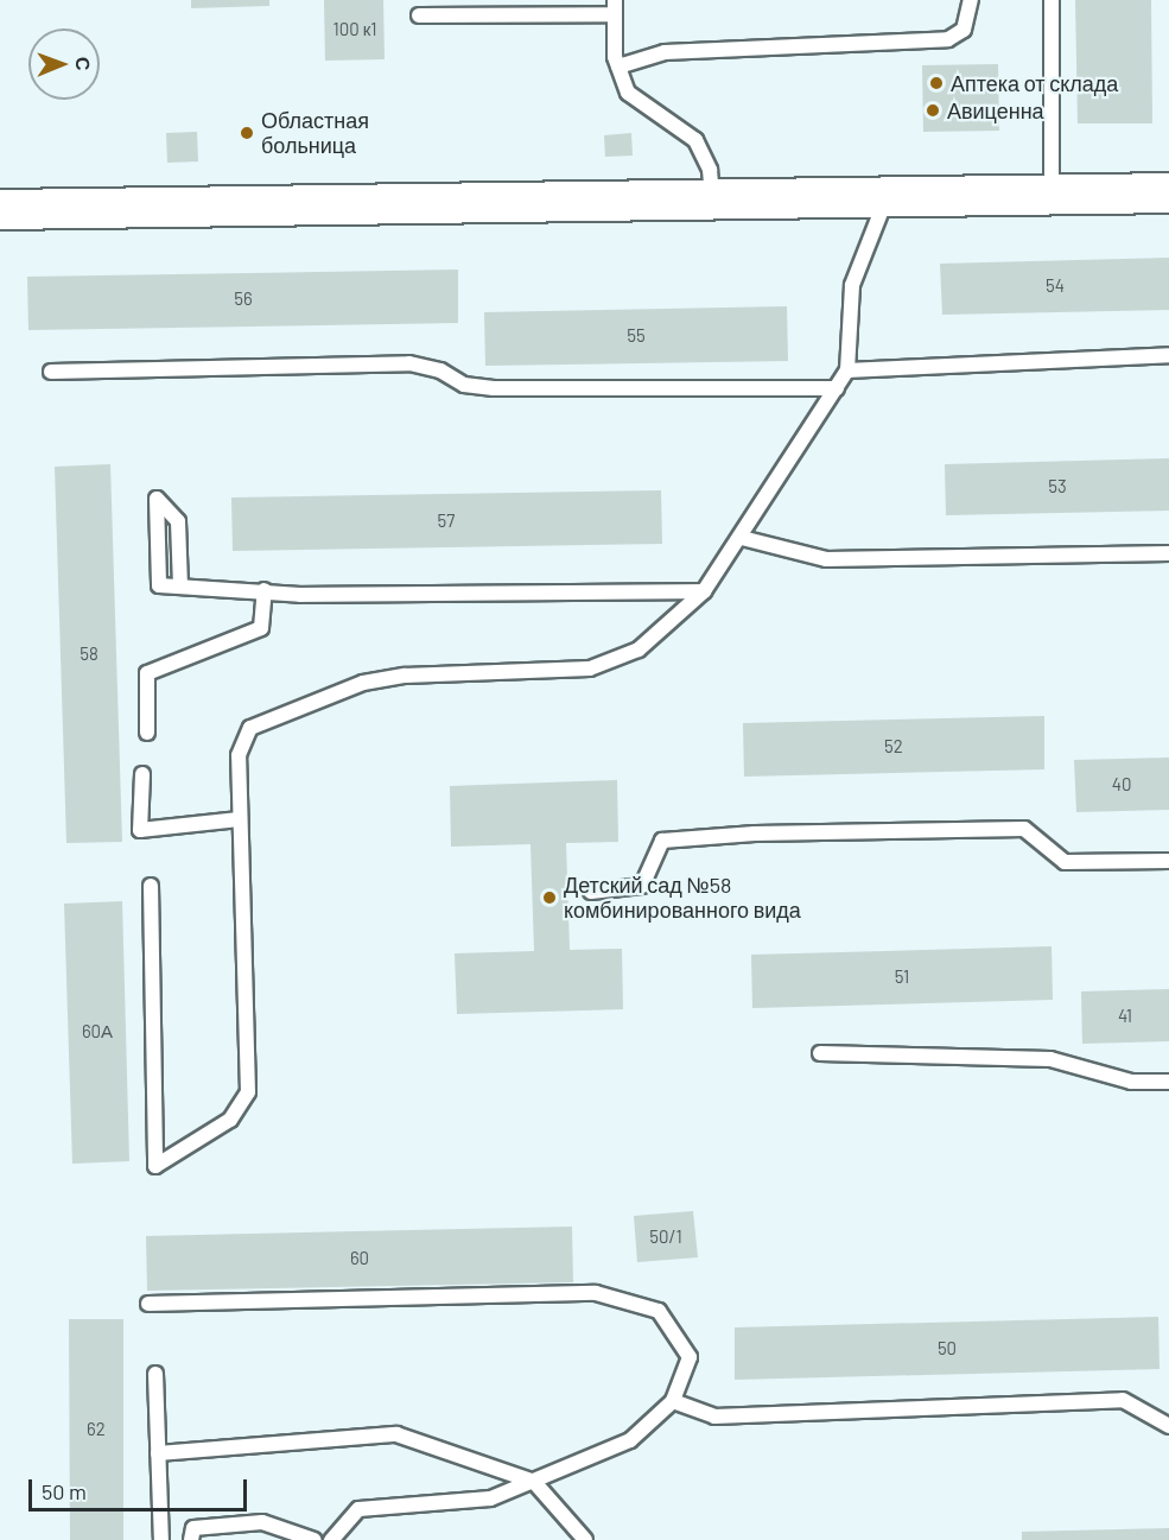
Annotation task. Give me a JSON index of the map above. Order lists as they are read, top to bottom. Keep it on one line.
{"places":["Аптека от склада","Авиценна","Областная больница","Детский сад №58 комбинированного вида"],"house_numbers":["100 к1","54","56","55","53","57","58","52","40","51","41","60А","50/1","60","50","62"],"scale_bar":"50 m","north":"right"}
